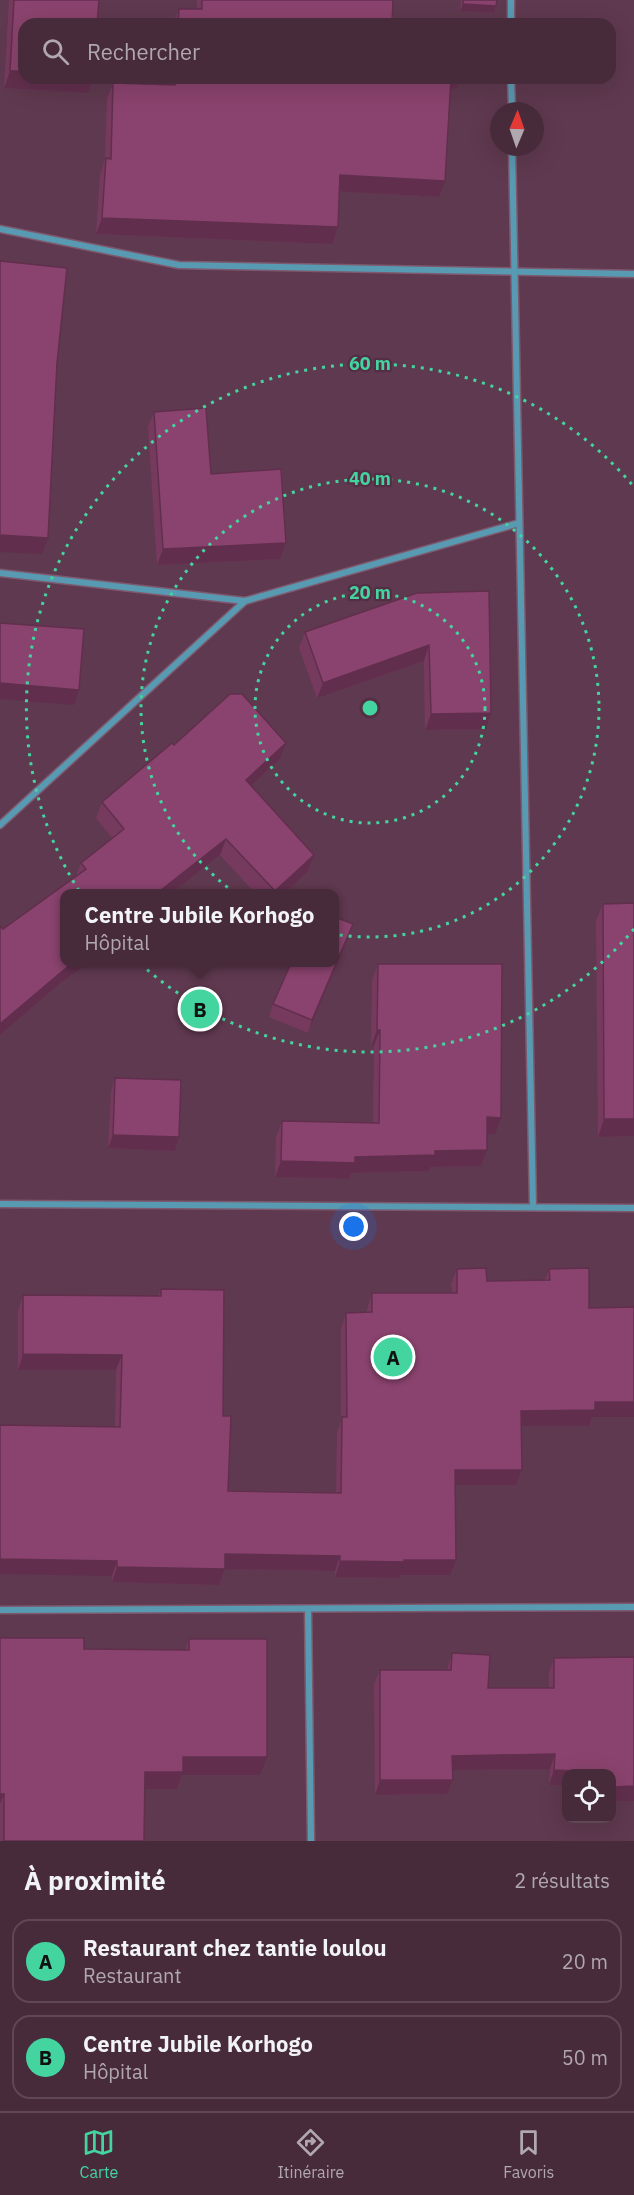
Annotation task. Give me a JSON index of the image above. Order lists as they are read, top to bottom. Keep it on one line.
{"north":"top","page":{"search":"Rechercher","popup":["Centre Jubile Korhogo","Hôpital"],"pins":["B","A"],"heading":["À proximité","2 résultats"],"list":[{"mark":"A","name":"Restaurant chez tantie loulou","note":"Restaurant","value":"20 m"},{"mark":"B","name":"Centre Jubile Korhogo","note":"Hôpital","value":"50 m"}],"nav":["Carte","Itinéraire","Favoris"]},"rings":["60 m","40 m","20 m"]}
